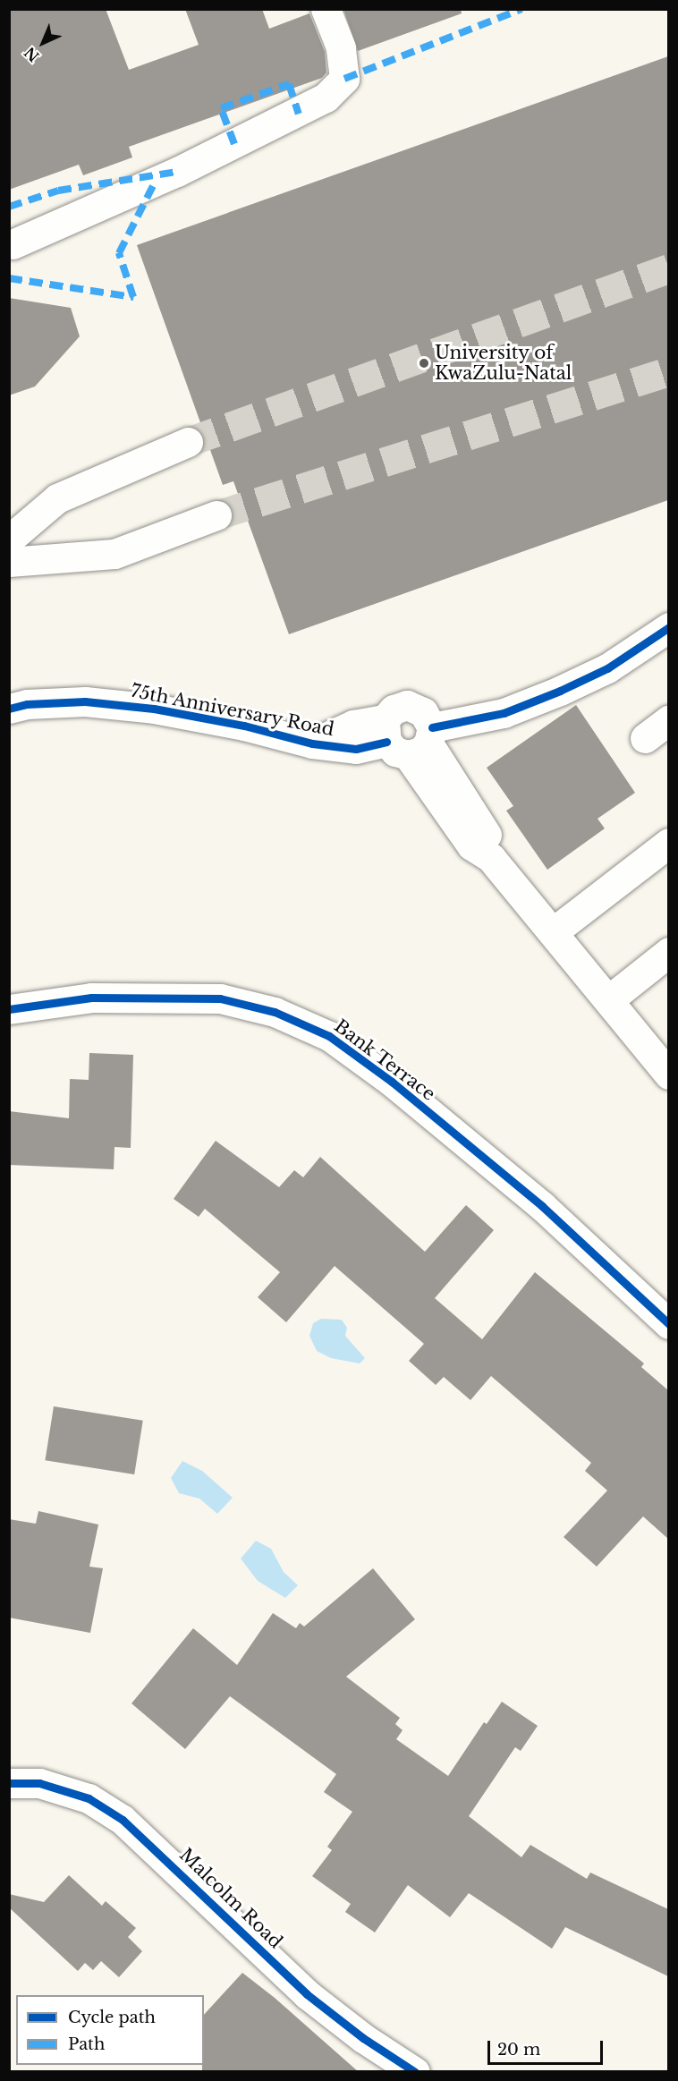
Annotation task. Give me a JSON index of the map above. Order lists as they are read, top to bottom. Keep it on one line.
{"streets":{"street":["75th Anniversary Road","Bank Terrace","Malcolm Road"]},"places":["University of KwaZulu-Natal"],"legend":["Cycle path","Path"],"scale_bar":"20 m","north":"bottom left"}
